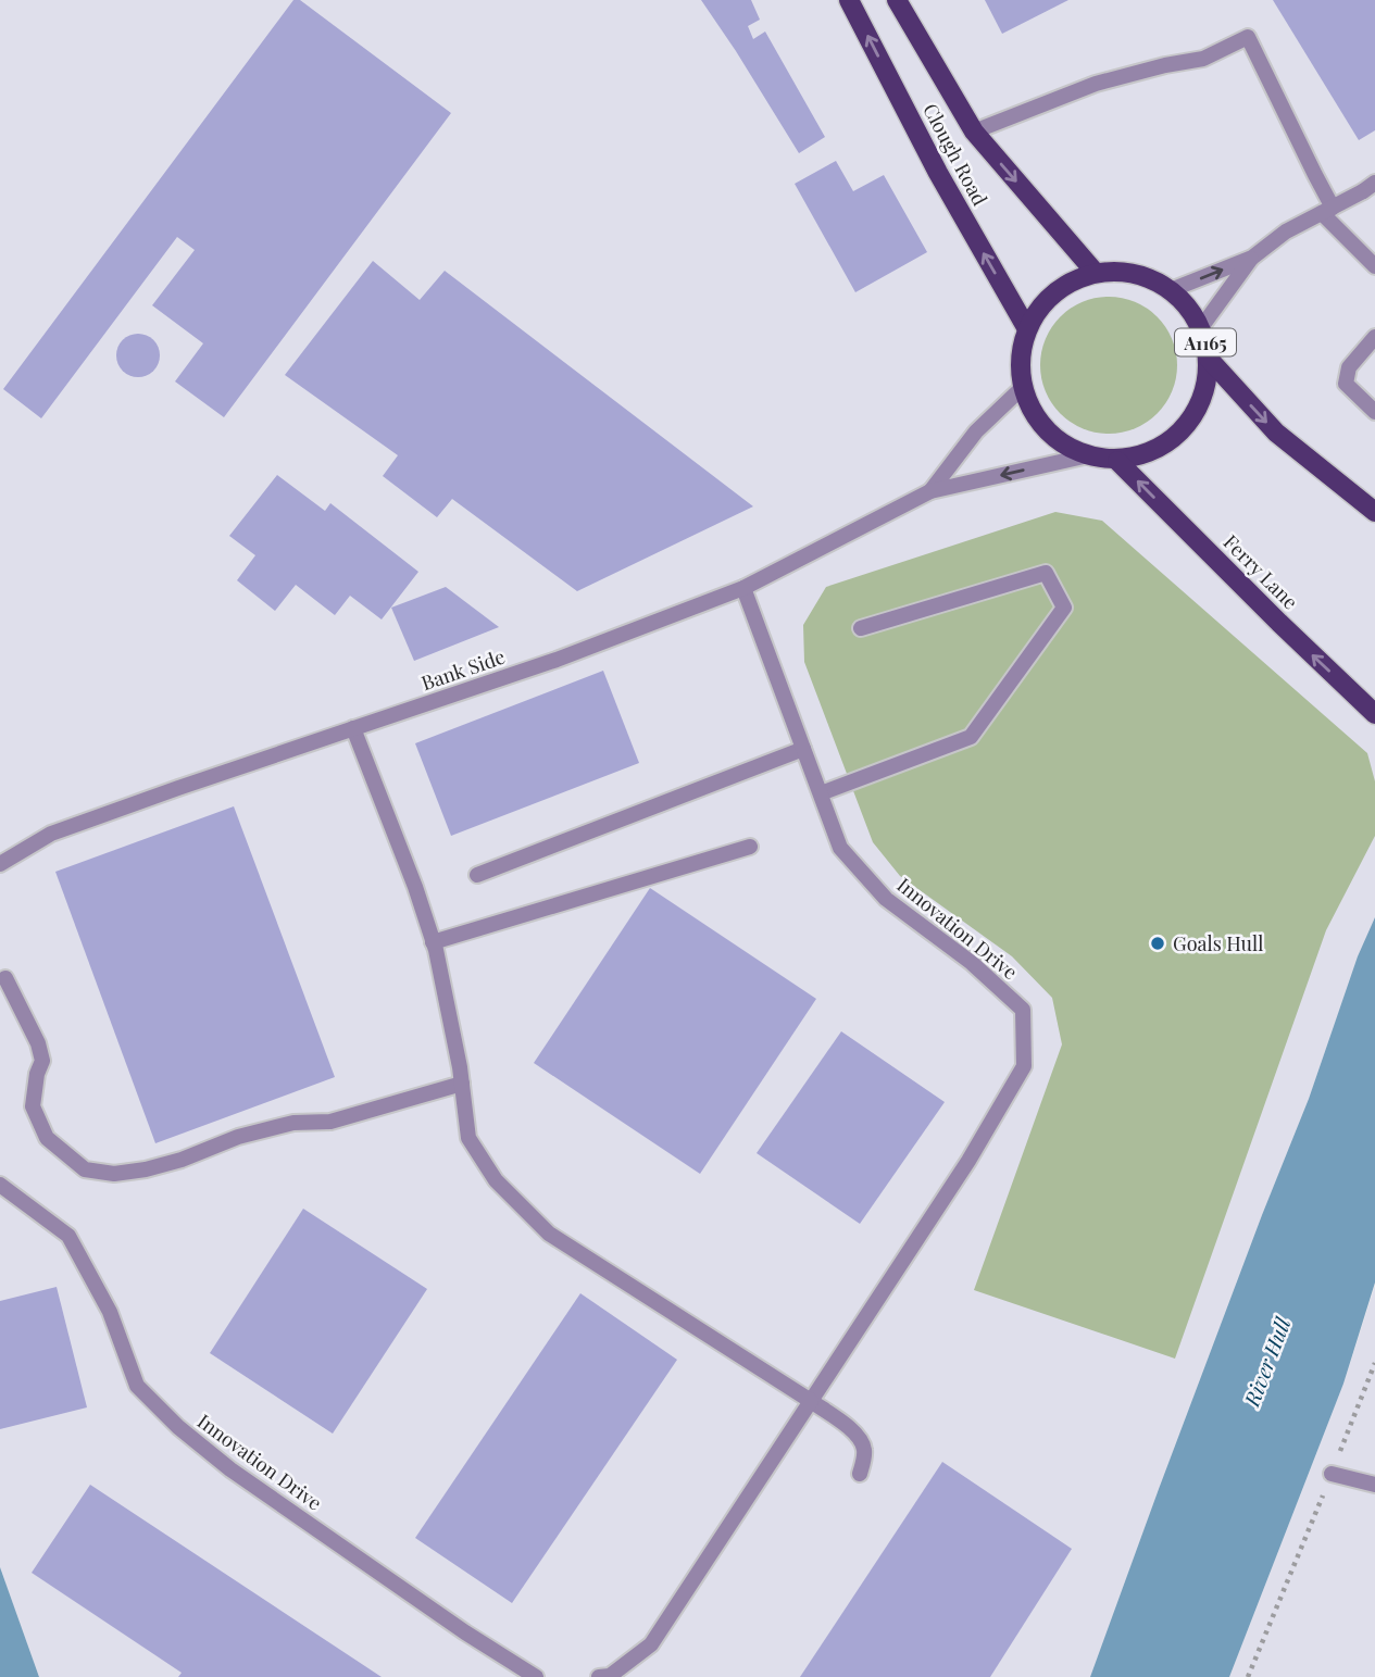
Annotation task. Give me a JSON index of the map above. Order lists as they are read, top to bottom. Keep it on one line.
{"streets":{"main road":["Clough Road","A1165","Ferry Lane"],"street":["Bank Side","Innovation Drive"]},"crossings":[["Clough Road","A1165"],["Clough Road","Ferry Lane"],["Clough Road","Bank Side"],["A1165","Ferry Lane"],["A1165","Bank Side"],["Ferry Lane","Bank Side"],["Bank Side","Innovation Drive"]],"water":["River Hull"],"places":["Goals Hull"]}
